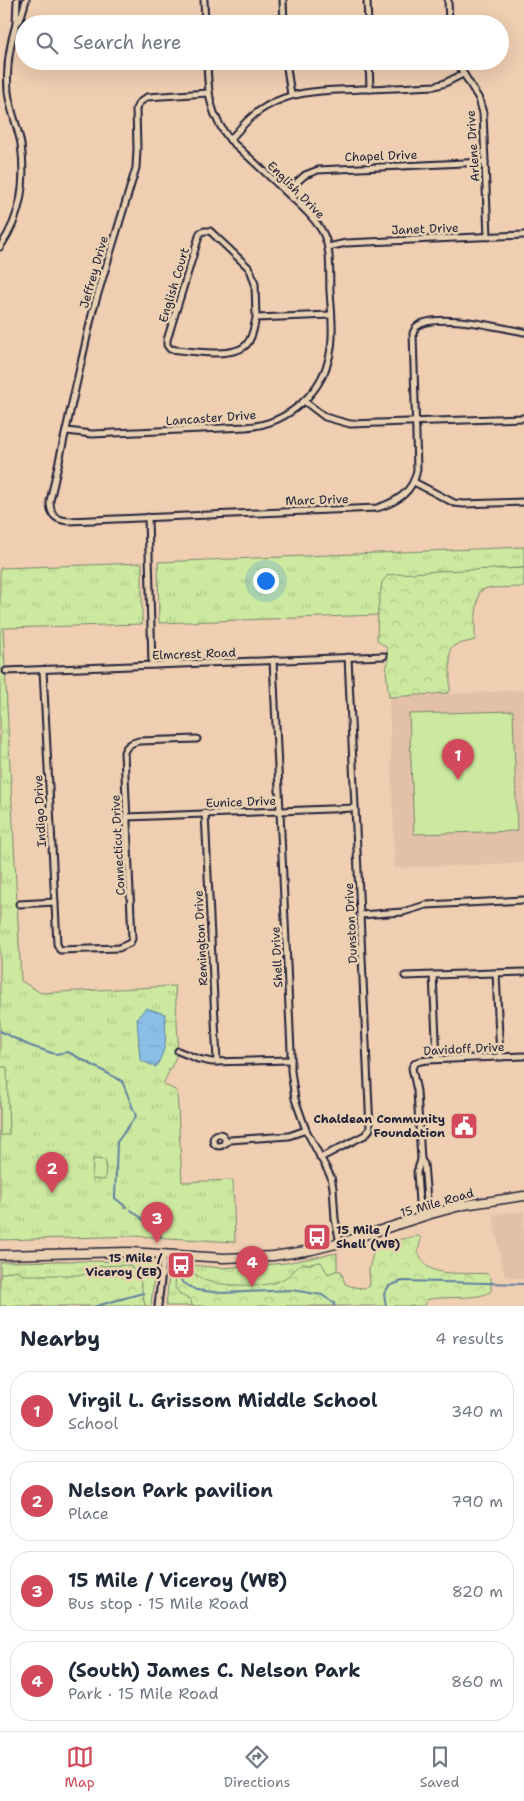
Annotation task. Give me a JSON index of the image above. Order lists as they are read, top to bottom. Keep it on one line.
{"streets":{"main road":["15 Mile Road"],"street":["Arlene Drive","Chapel Drive","English Drive","Janet Drive","Jeffrey Drive","English Court","Lancaster Drive","Marc Drive","Elmcrest Road","Eunice Drive","Indigo Drive","Connecticut Drive","Dunston Drive","Remington Drive","Shell Drive","Davidoff Drive"]},"crossings":[["Arlene Drive","Chapel Drive"],["Arlene Drive","Janet Drive"],["Chapel Drive","English Drive"],["English Drive","Janet Drive"],["English Drive","Jeffrey Drive"],["English Drive","Lancaster Drive"],["Jeffrey Drive","Lancaster Drive"],["Jeffrey Drive","Marc Drive"],["Elmcrest Road","Indigo Drive"],["Elmcrest Road","Dunston Drive"],["Elmcrest Road","Shell Drive"],["Eunice Drive","Connecticut Drive"],["Eunice Drive","Dunston Drive"],["Eunice Drive","Remington Drive"],["Eunice Drive","Shell Drive"],["Indigo Drive","Connecticut Drive"],["Dunston Drive","Shell Drive"],["Shell Drive","15 Mile Road"],["Davidoff Drive","15 Mile Road"]],"places":{"public building":["Chaldean Community Foundation"],"bus stop":["15 Mile / Shell (WB)","15 Mile / Viceroy (EB)"]},"page":{"search":"Search here","pins":["1","2","3","4"],"heading":["Nearby","4 results"],"list":[{"mark":"1","name":"Virgil L. Grissom Middle School","note":"School","value":"340 m"},{"mark":"2","name":"Nelson Park pavilion","note":"Place","value":"790 m"},{"mark":"3","name":"15 Mile / Viceroy (WB)","note":"Bus stop · 15 Mile Road","value":"820 m"},{"mark":"4","name":"(South) James C. Nelson Park","note":"Park · 15 Mile Road","value":"860 m"}],"nav":["Map","Directions","Saved"]}}
